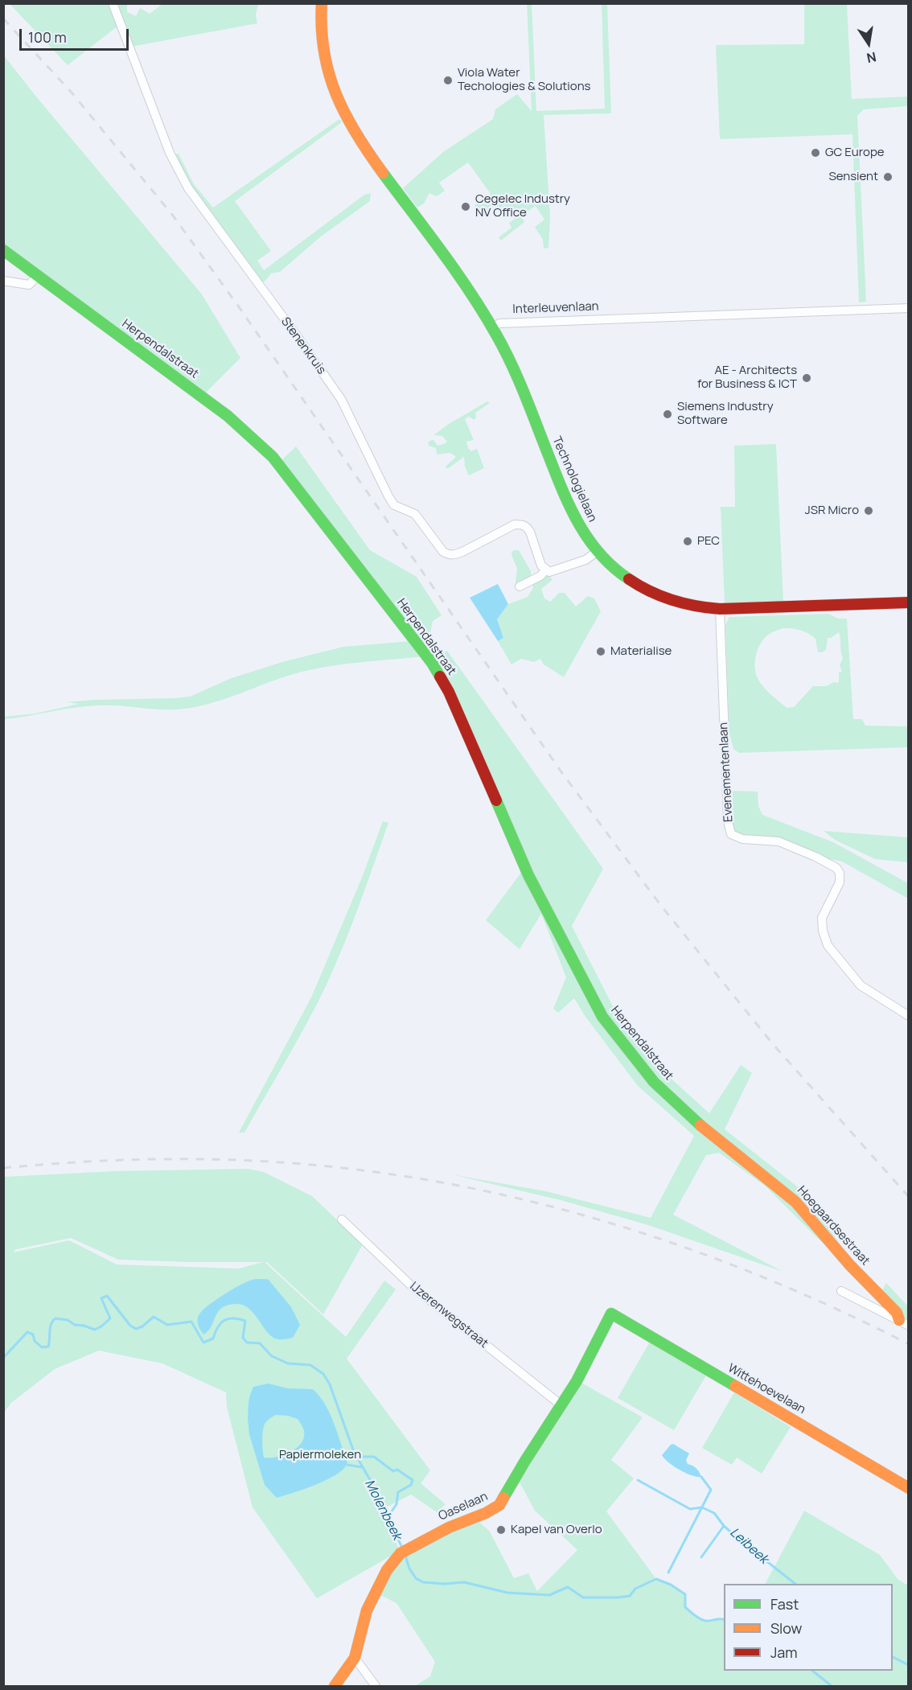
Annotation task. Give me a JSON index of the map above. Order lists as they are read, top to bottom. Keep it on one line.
{"streets":{"street":["Interleuvenlaan","Stenenkruis","Herpendalstraat","Technologielaan","Evenementenlaan","Hoegaardsestraat","IJzerenwegstraat","Wittehoevelaan","Oaselaan"]},"crossings":[["Interleuvenlaan","Technologielaan"],["Herpendalstraat","Hoegaardsestraat"],["Technologielaan","Evenementenlaan"],["IJzerenwegstraat","Oaselaan"],["Wittehoevelaan","Oaselaan"]],"water":["Molenbeek","Leibeek"],"parks":["Papiermoleken"],"places":["Viola Water Techologies & Solutions","GC Europe","Sensient","Cegelec Industry NV Office","AE - Architects for Business & ICT","Siemens Industry Software","JSR Micro","PEC","Materialise","Kapel van Overlo"],"legend":["Fast","Slow","Jam"],"scale_bar":"100 m","north":"bottom"}
